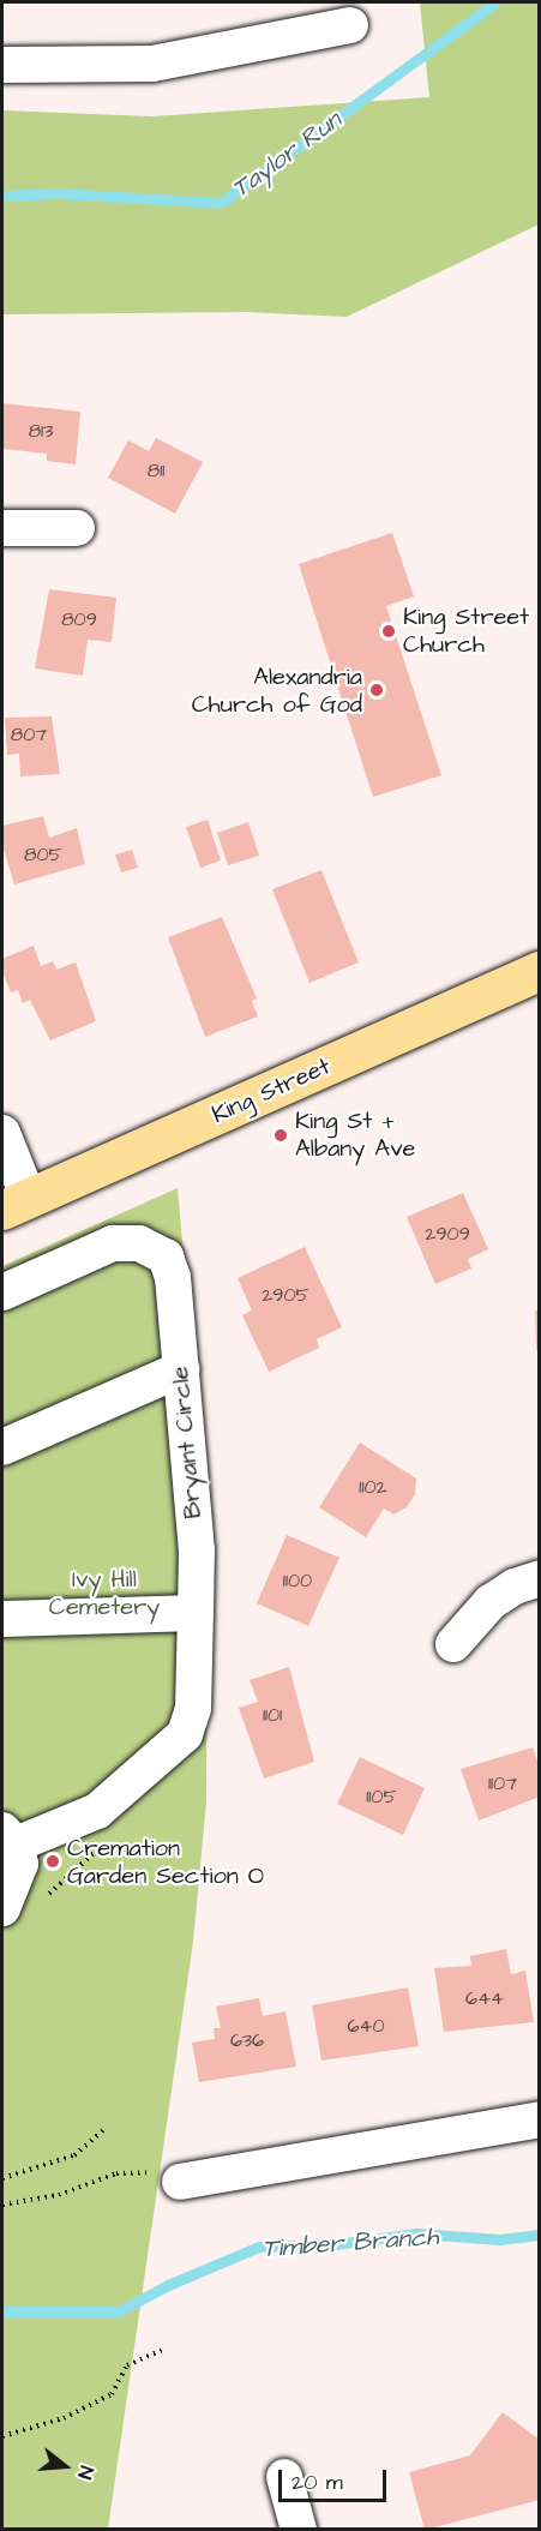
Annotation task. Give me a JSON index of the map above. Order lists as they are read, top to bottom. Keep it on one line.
{"streets":{"main road":["King Street"],"street":["Bryant Circle"]},"water":["Taylor Run","Timber Branch"],"parks":["Ivy Hill Cemetery"],"places":["King Street Church","Alexandria Church of God","King St + Albany Ave","Cremation Garden Section O"],"house_numbers":["813","811","809","807","805","2909","2905","1102","1100","1101","1107","1105","644","640","636"],"scale_bar":"20 m","north":"right"}
